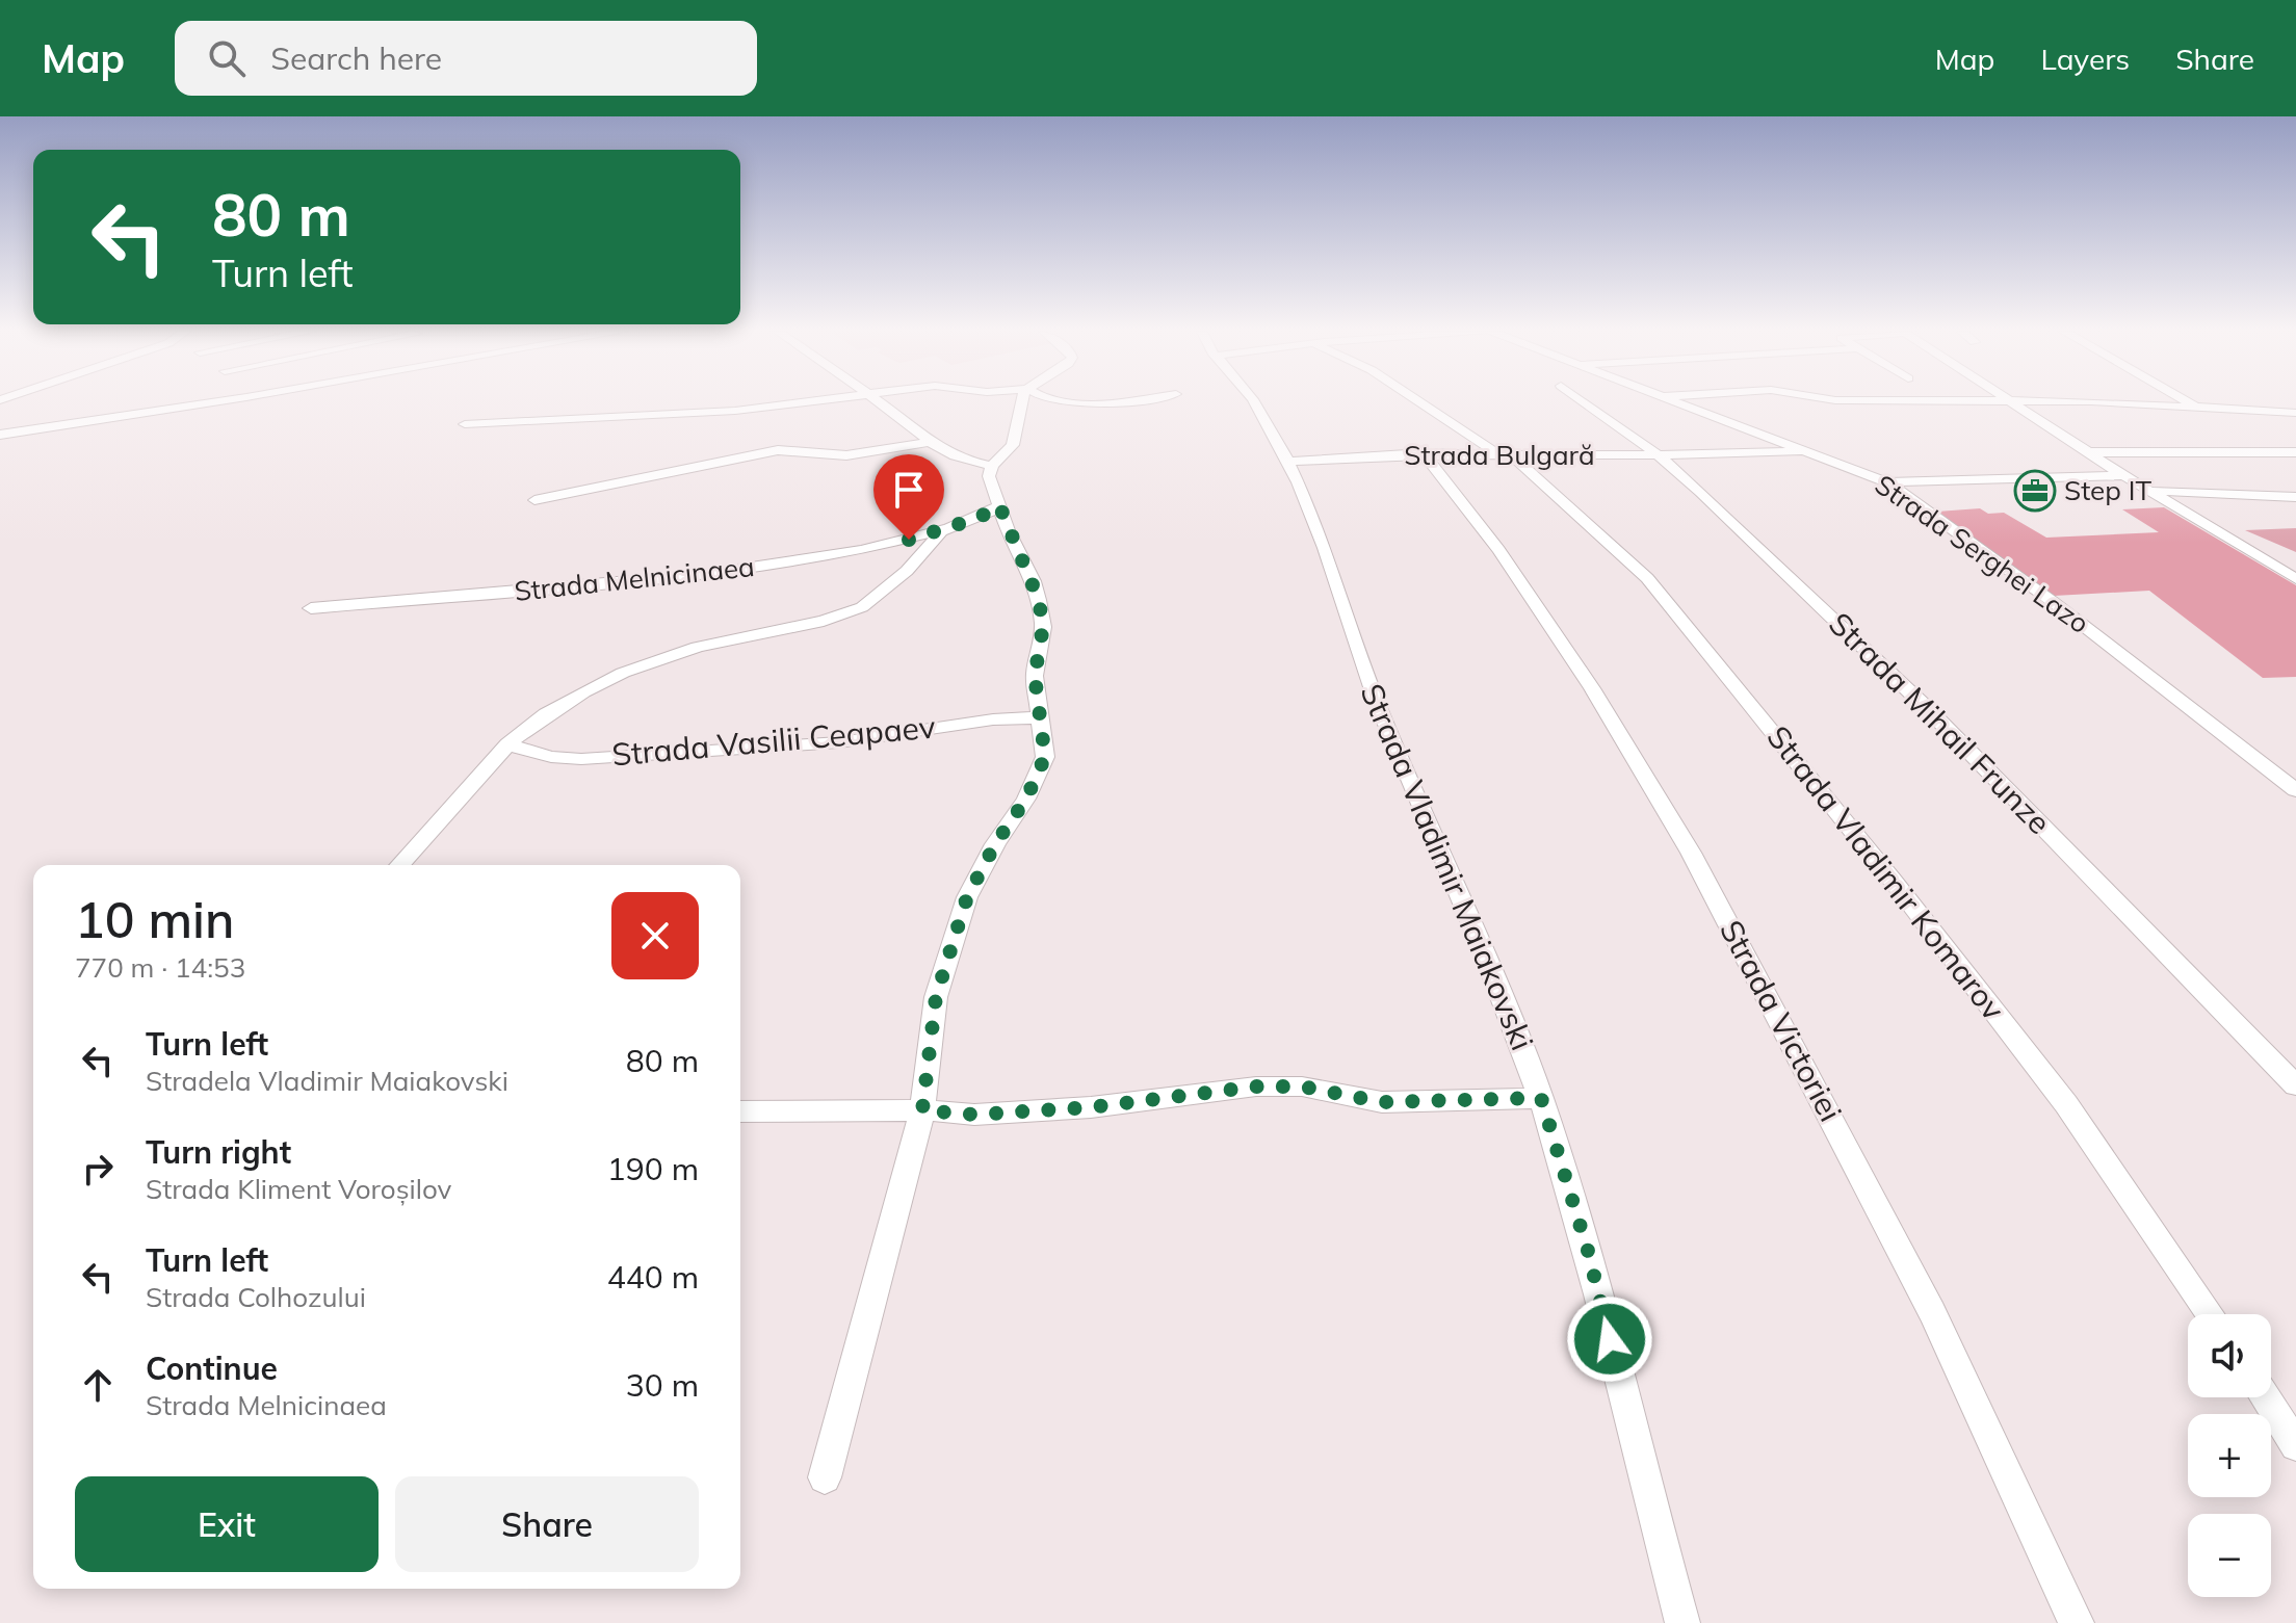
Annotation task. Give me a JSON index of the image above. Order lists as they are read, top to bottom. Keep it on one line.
{"streets":{"street":["Strada Bulgară","Strada Serghei Lazo","Strada Melnicinaea","Strada Mihail Frunze","Strada Vasilii Ceapaev","Strada Vladimir Maiakovski","Strada Vladimir Komarov","Strada Victoriei"]},"crossings":[["Strada Bulgară","Strada Serghei Lazo"],["Strada Bulgară","Strada Mihail Frunze"],["Strada Bulgară","Strada Vladimir Maiakovski"],["Strada Bulgară","Strada Vladimir Komarov"],["Strada Bulgară","Strada Victoriei"]],"places":{"office":["Step IT"]},"page":{"header":"Map","search":"Search here","nav":["Map","Layers","Share"],"turn":["80 m","Turn left"],"heading":["10 min","770 m · 14:53"],"list":[{"name":"Turn left","note":"Stradela Vladimir Maiakovski","value":"80 m"},{"name":"Turn right","note":"Strada Kliment Voroșilov","value":"190 m"},{"name":"Turn left","note":"Strada Colhozului","value":"440 m"},{"name":"Continue","note":"Strada Melnicinaea","value":"30 m"}],"map_buttons":["+","−"],"buttons":["Exit","Share"]}}
